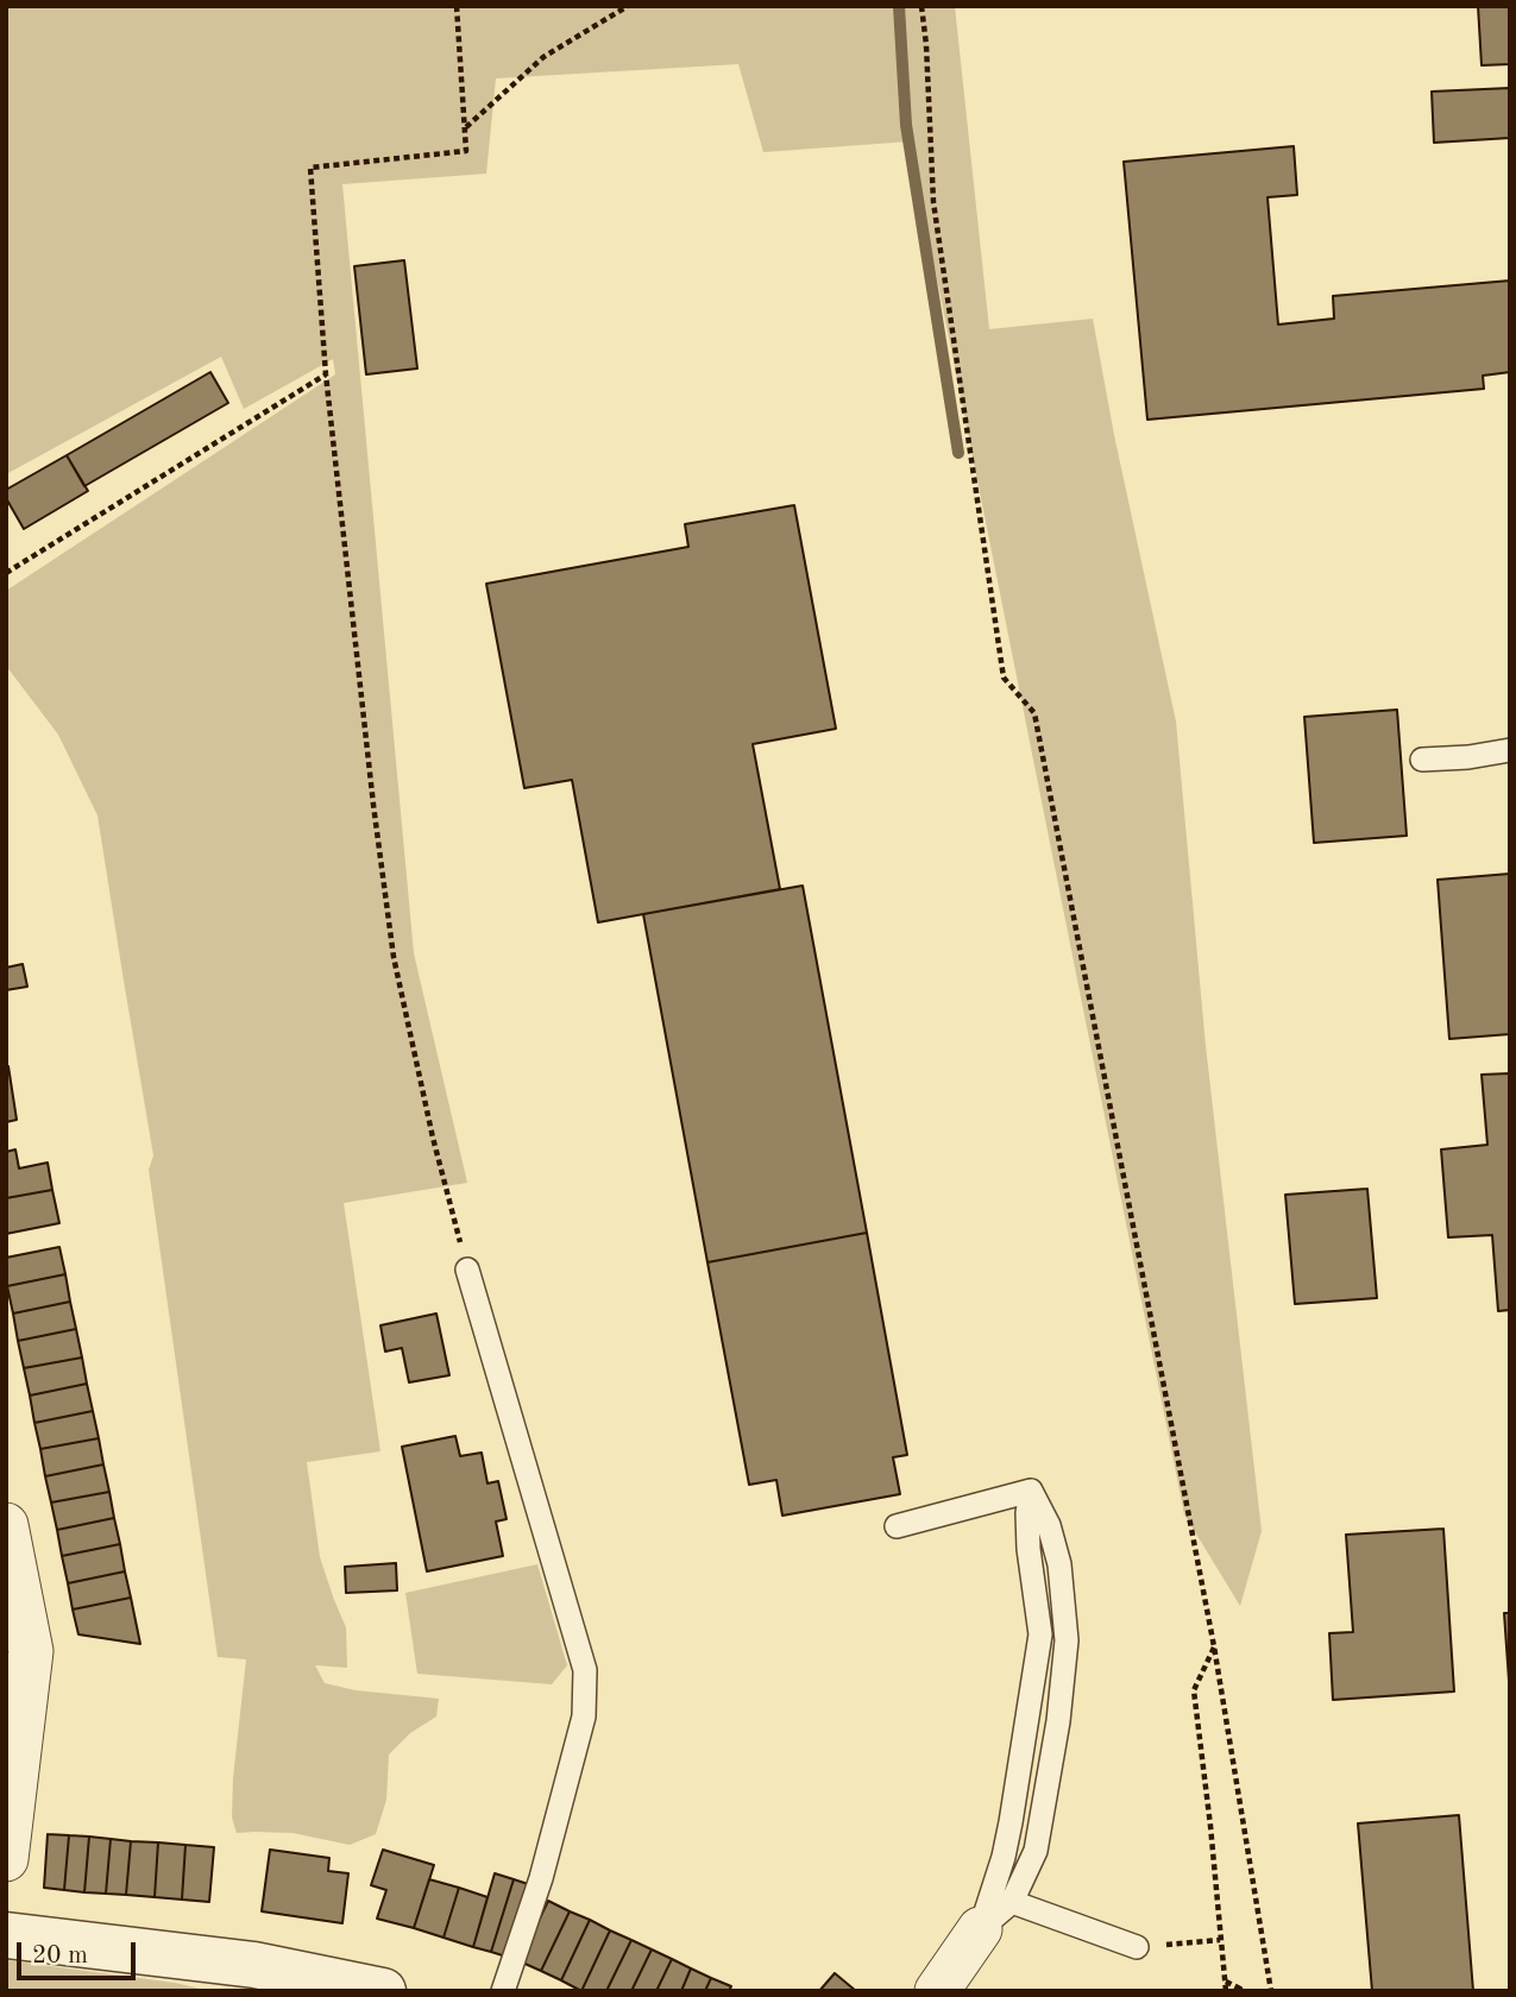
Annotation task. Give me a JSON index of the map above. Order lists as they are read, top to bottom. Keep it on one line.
{"scale_bar":"20 m"}
